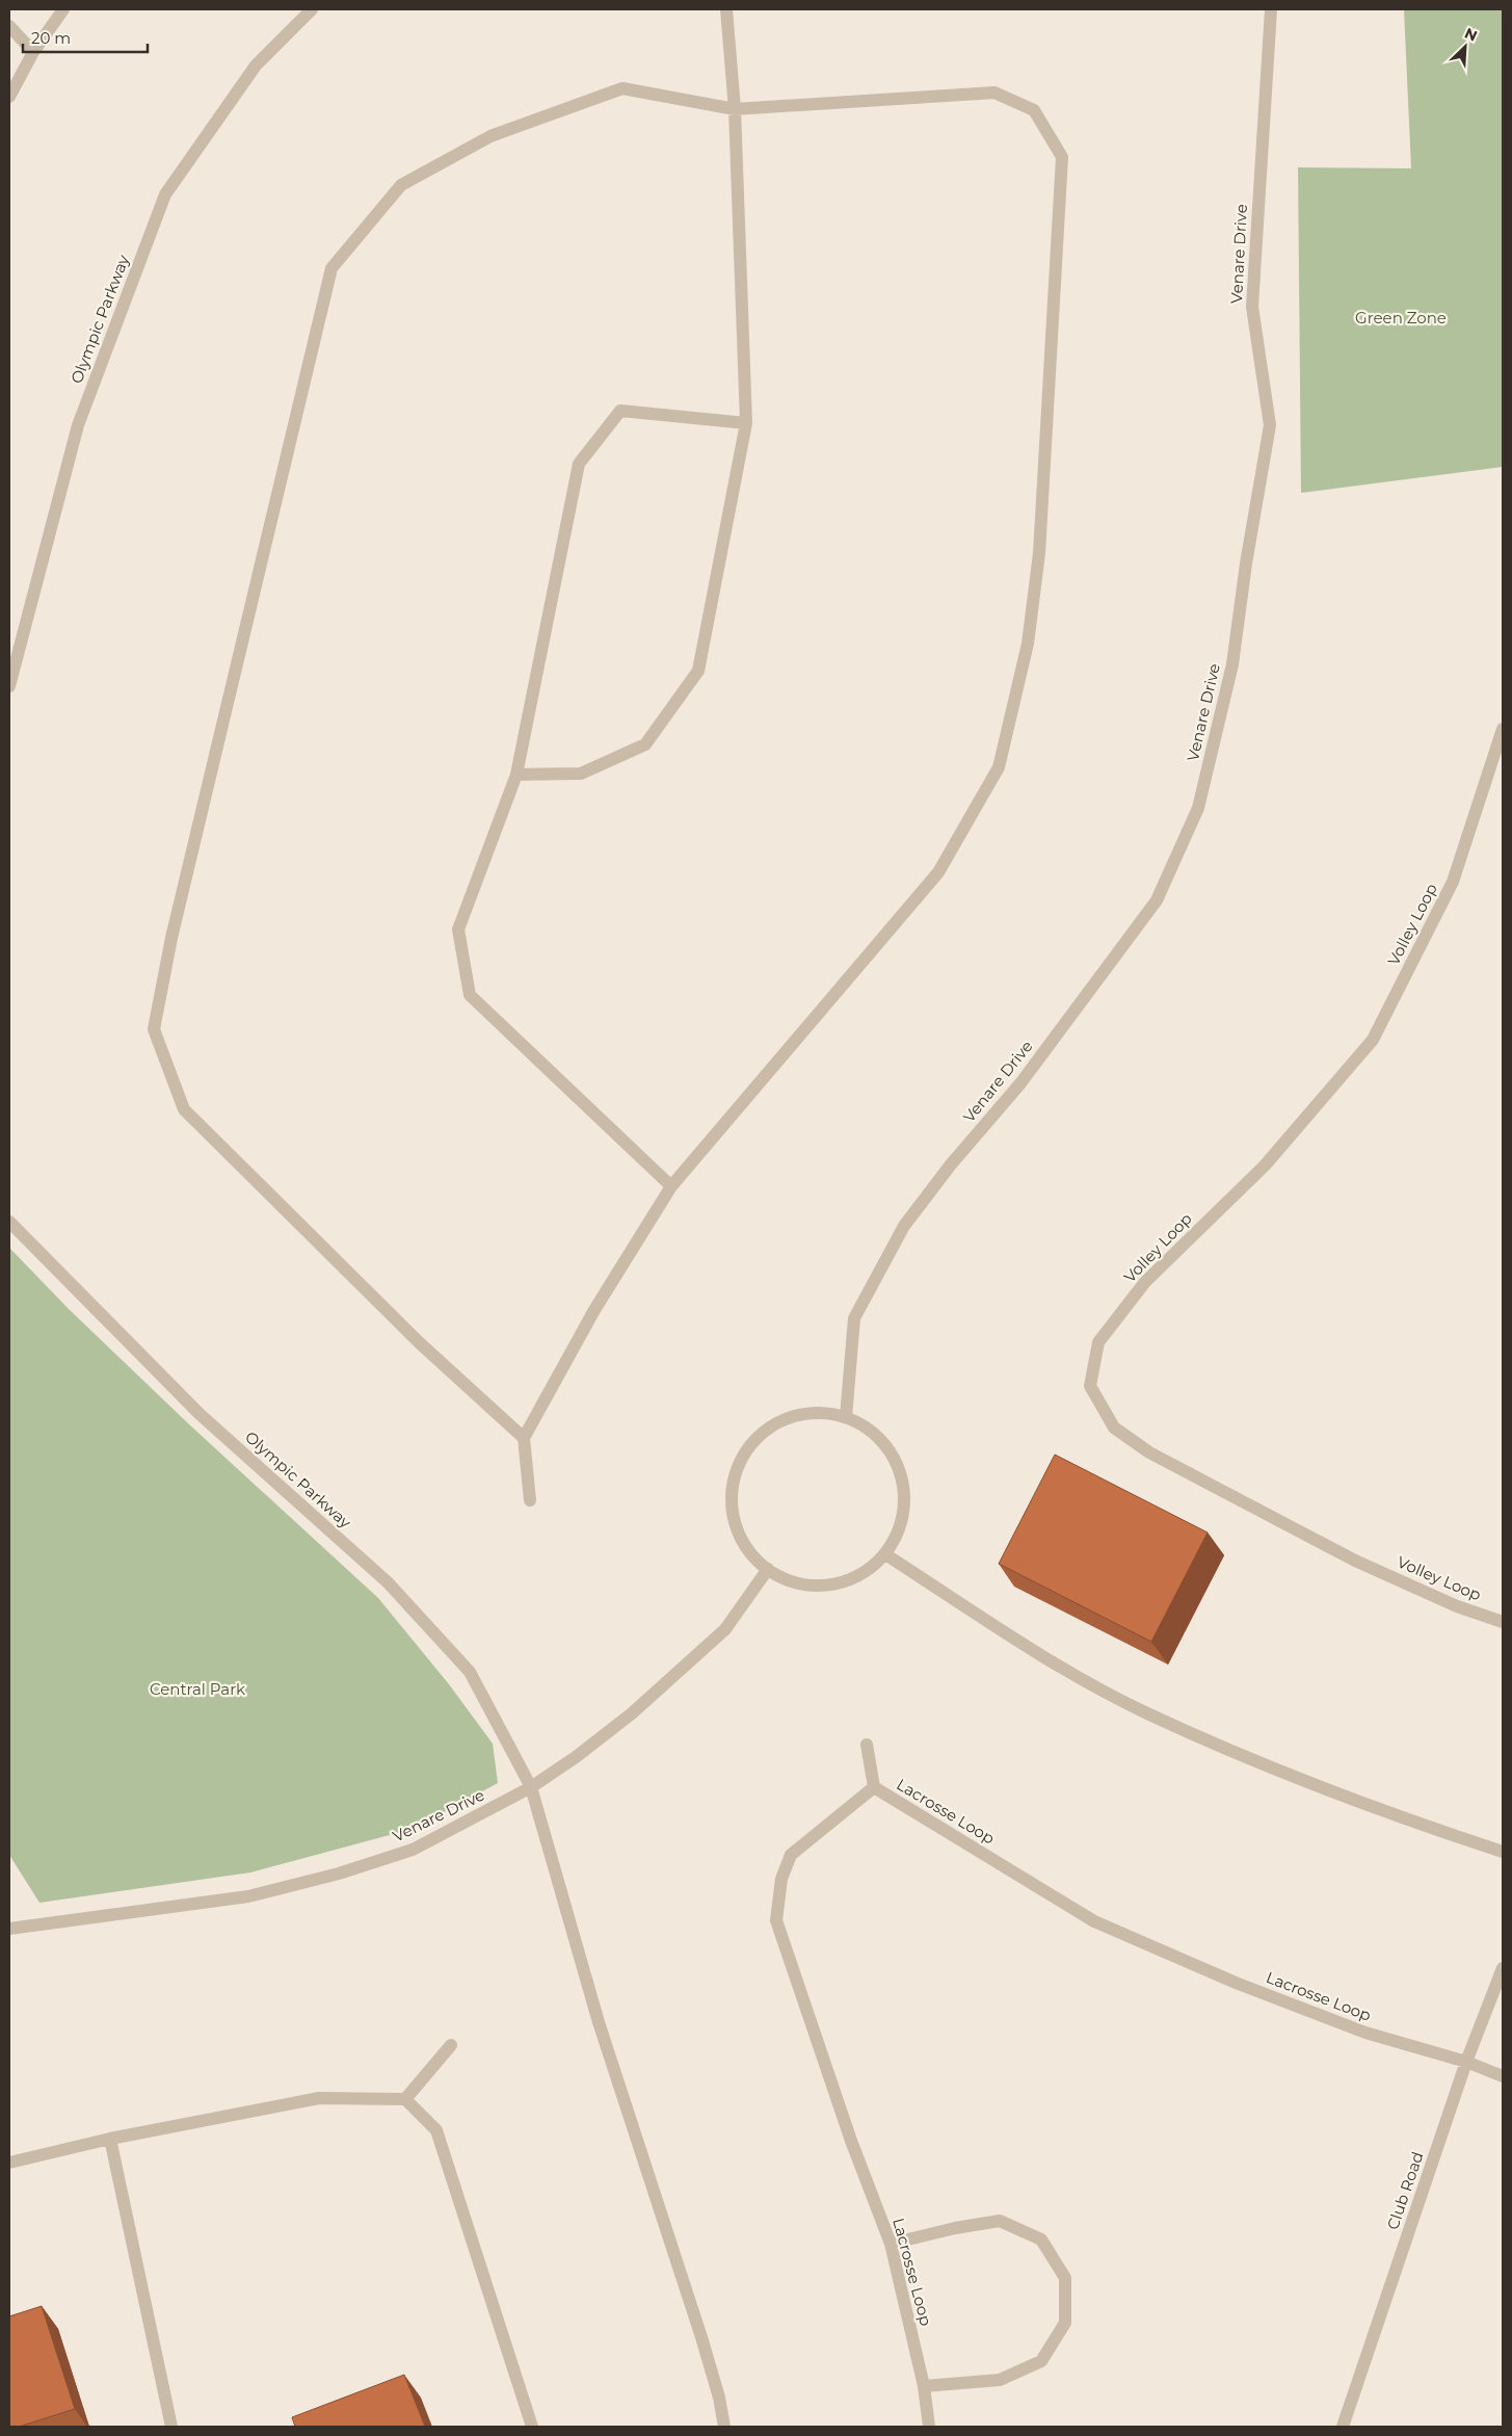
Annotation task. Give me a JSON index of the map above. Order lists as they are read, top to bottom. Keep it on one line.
{"streets":{"street":["Venare Drive","Olympic Parkway","Volley Loop","Lacrosse Loop","Club Road"]},"crossings":[["Venare Drive","Olympic Parkway"],["Lacrosse Loop","Club Road"]],"parks":["Green Zone","Central Park"],"scale_bar":"20 m","north":"top right"}
